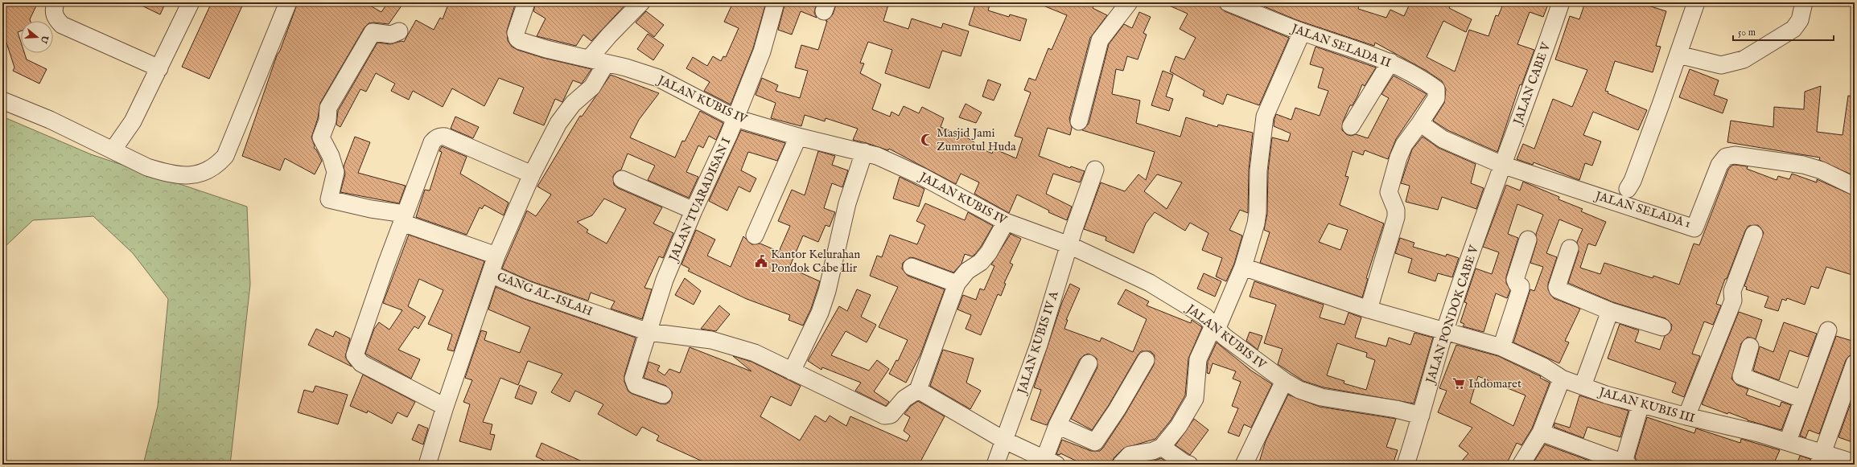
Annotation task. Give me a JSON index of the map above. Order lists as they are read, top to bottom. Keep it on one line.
{"streets":{"street":["JALAN SELADA II","JALAN CABE V","JALAN KUBIS IV","JALAN TUARADISAN I","JALAN SELADA 1","GANG AL-ISLAH","JALAN PONDOK CABE V","JALAN KUBIS IV A","JALAN KUBIS III"]},"crossings":[["JALAN CABE V","JALAN SELADA 1"],["JALAN CABE V","JALAN PONDOK CABE V"],["JALAN KUBIS IV","JALAN TUARADISAN I"],["JALAN KUBIS IV","GANG AL-ISLAH"],["JALAN KUBIS IV","JALAN PONDOK CABE V"],["JALAN KUBIS IV","JALAN KUBIS IV A"],["JALAN TUARADISAN I","GANG AL-ISLAH"],["JALAN SELADA 1","JALAN PONDOK CABE V"],["JALAN PONDOK CABE V","JALAN KUBIS III"]],"places":{"mosque":["Masjid Jami Zumrotul Huda"],"public building":["Kantor Kelurahan Pondok Cabe Ilir"],"supermarket":["Indomaret"]},"scale_bar":"50 m","north":"right"}
